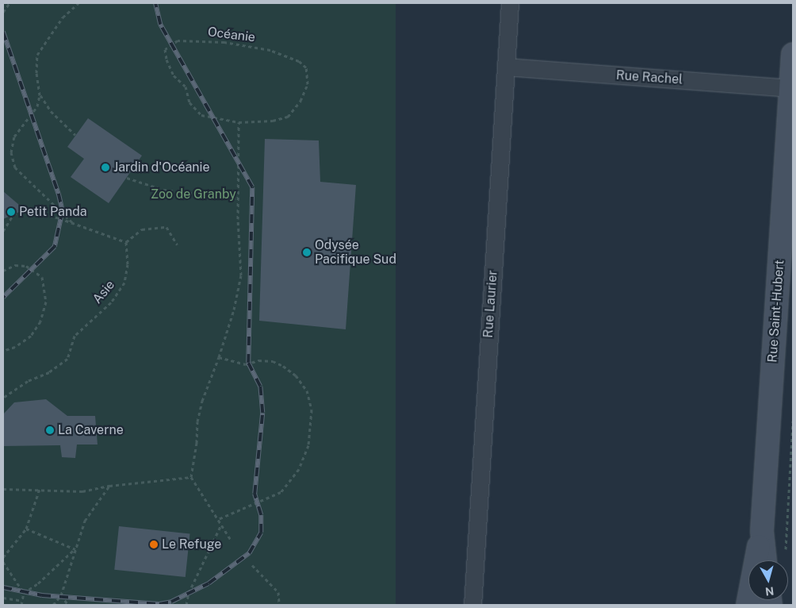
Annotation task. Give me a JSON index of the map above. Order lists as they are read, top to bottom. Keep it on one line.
{"streets":{"street":["Rue Rachel","Rue Laurier","Rue Saint-Hubert"],"path":["Océanie","Asie"]},"crossings":[["Rue Rachel","Rue Laurier"],["Rue Rachel","Rue Saint-Hubert"]],"parks":["Zoo de Granby"],"places":["Jardin d'Océanie","Petit Panda","Odysée Pacifique Sud","La Caverne","Le Refuge"],"north":"bottom"}
